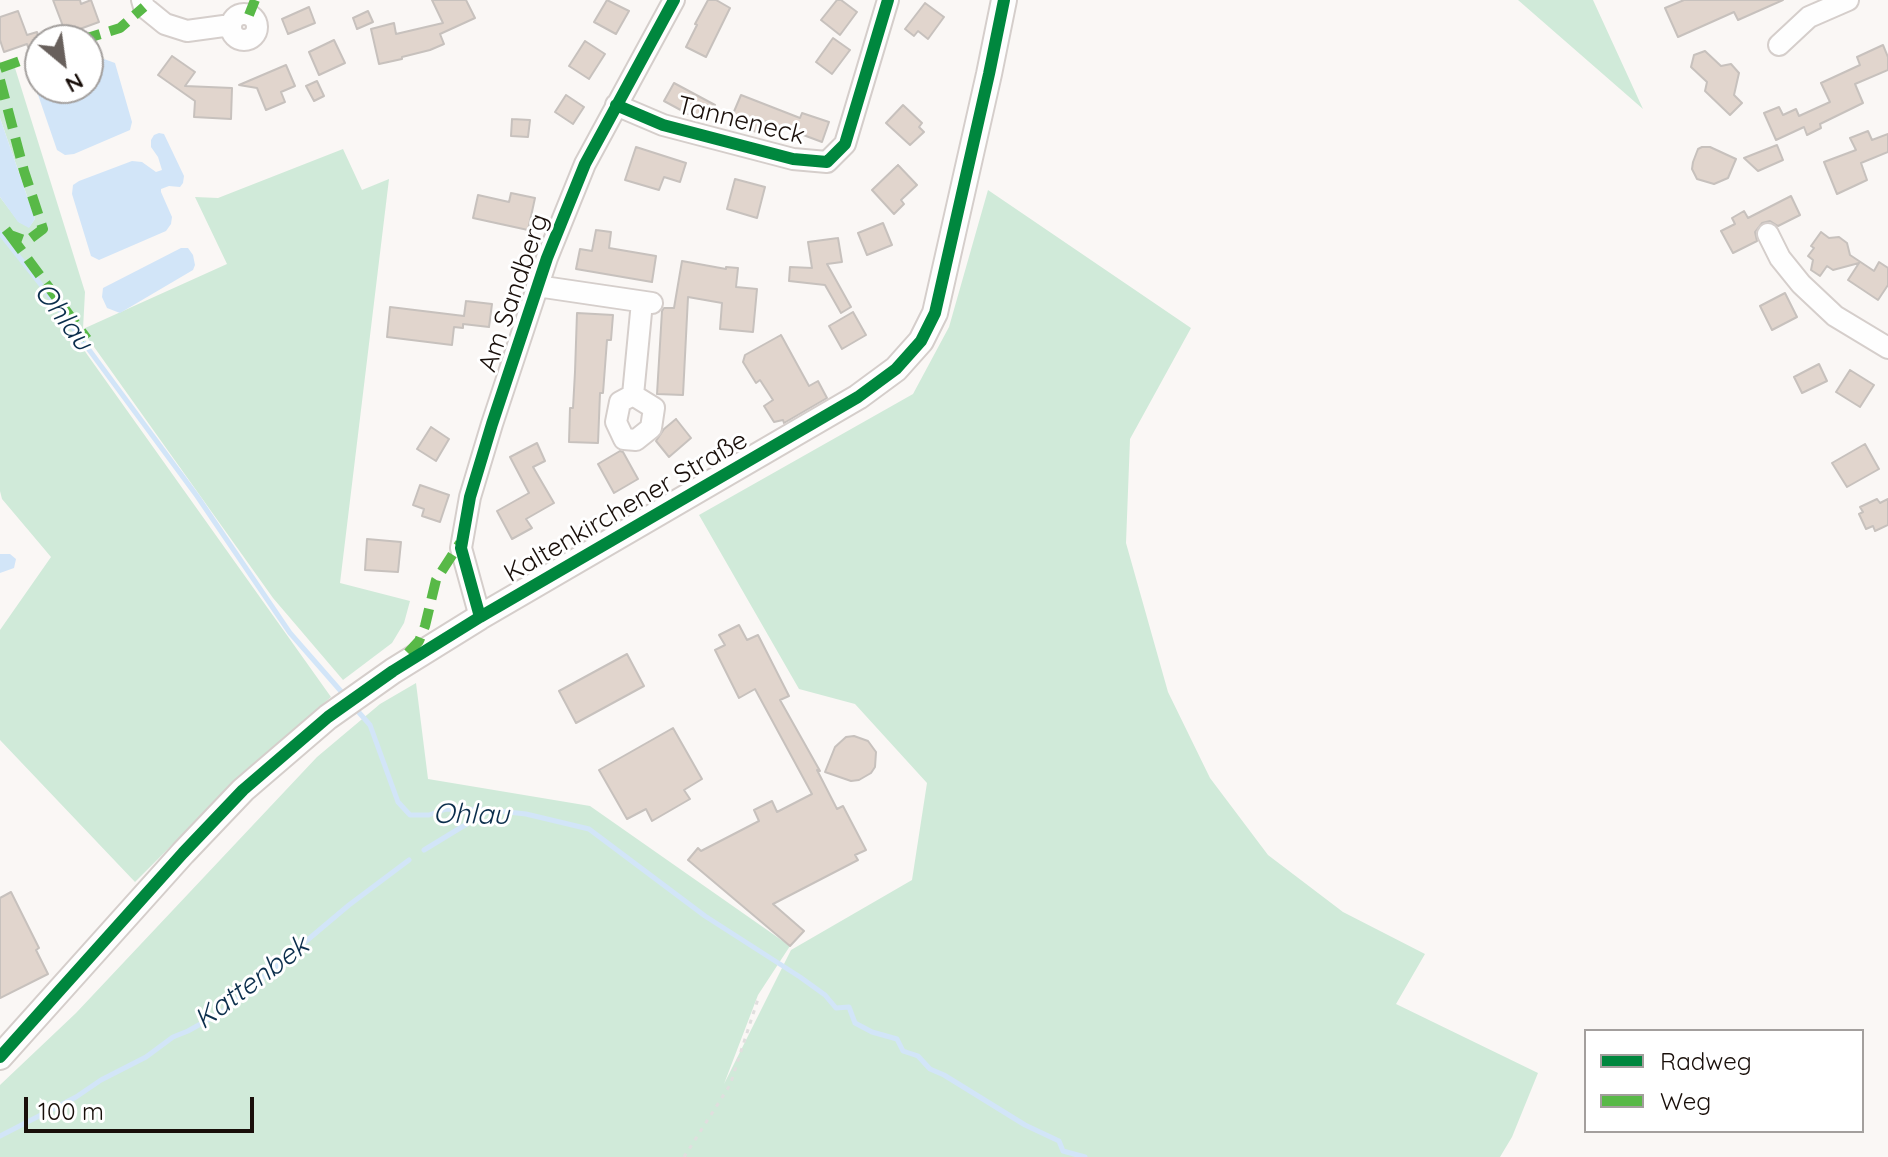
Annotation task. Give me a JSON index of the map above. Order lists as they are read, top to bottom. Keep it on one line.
{"streets":{"main road":["Kaltenkirchener Straße"],"street":["Tanneneck","Am Sandberg"]},"crossings":[["Tanneneck","Am Sandberg"],["Am Sandberg","Kaltenkirchener Straße"]],"water":["Ohlau","Kattenbek"],"legend":["Radweg","Weg"],"scale_bar":"100 m","north":"bottom right"}
